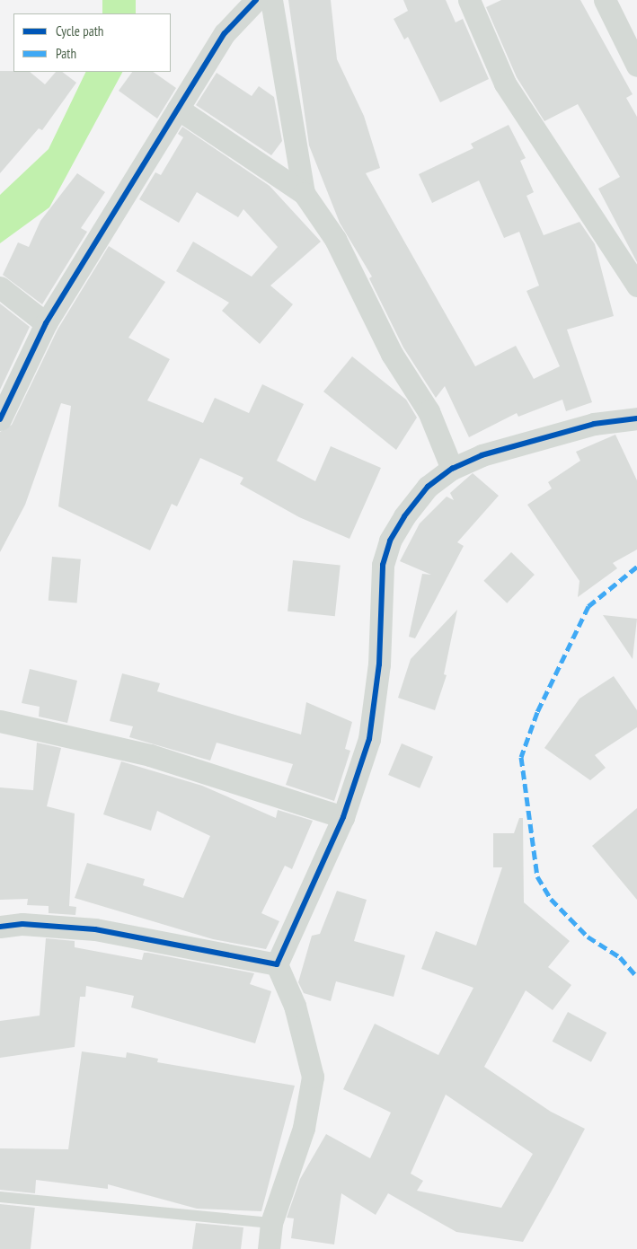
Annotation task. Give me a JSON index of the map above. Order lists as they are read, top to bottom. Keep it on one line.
{"legend":["Cycle path","Path"]}
